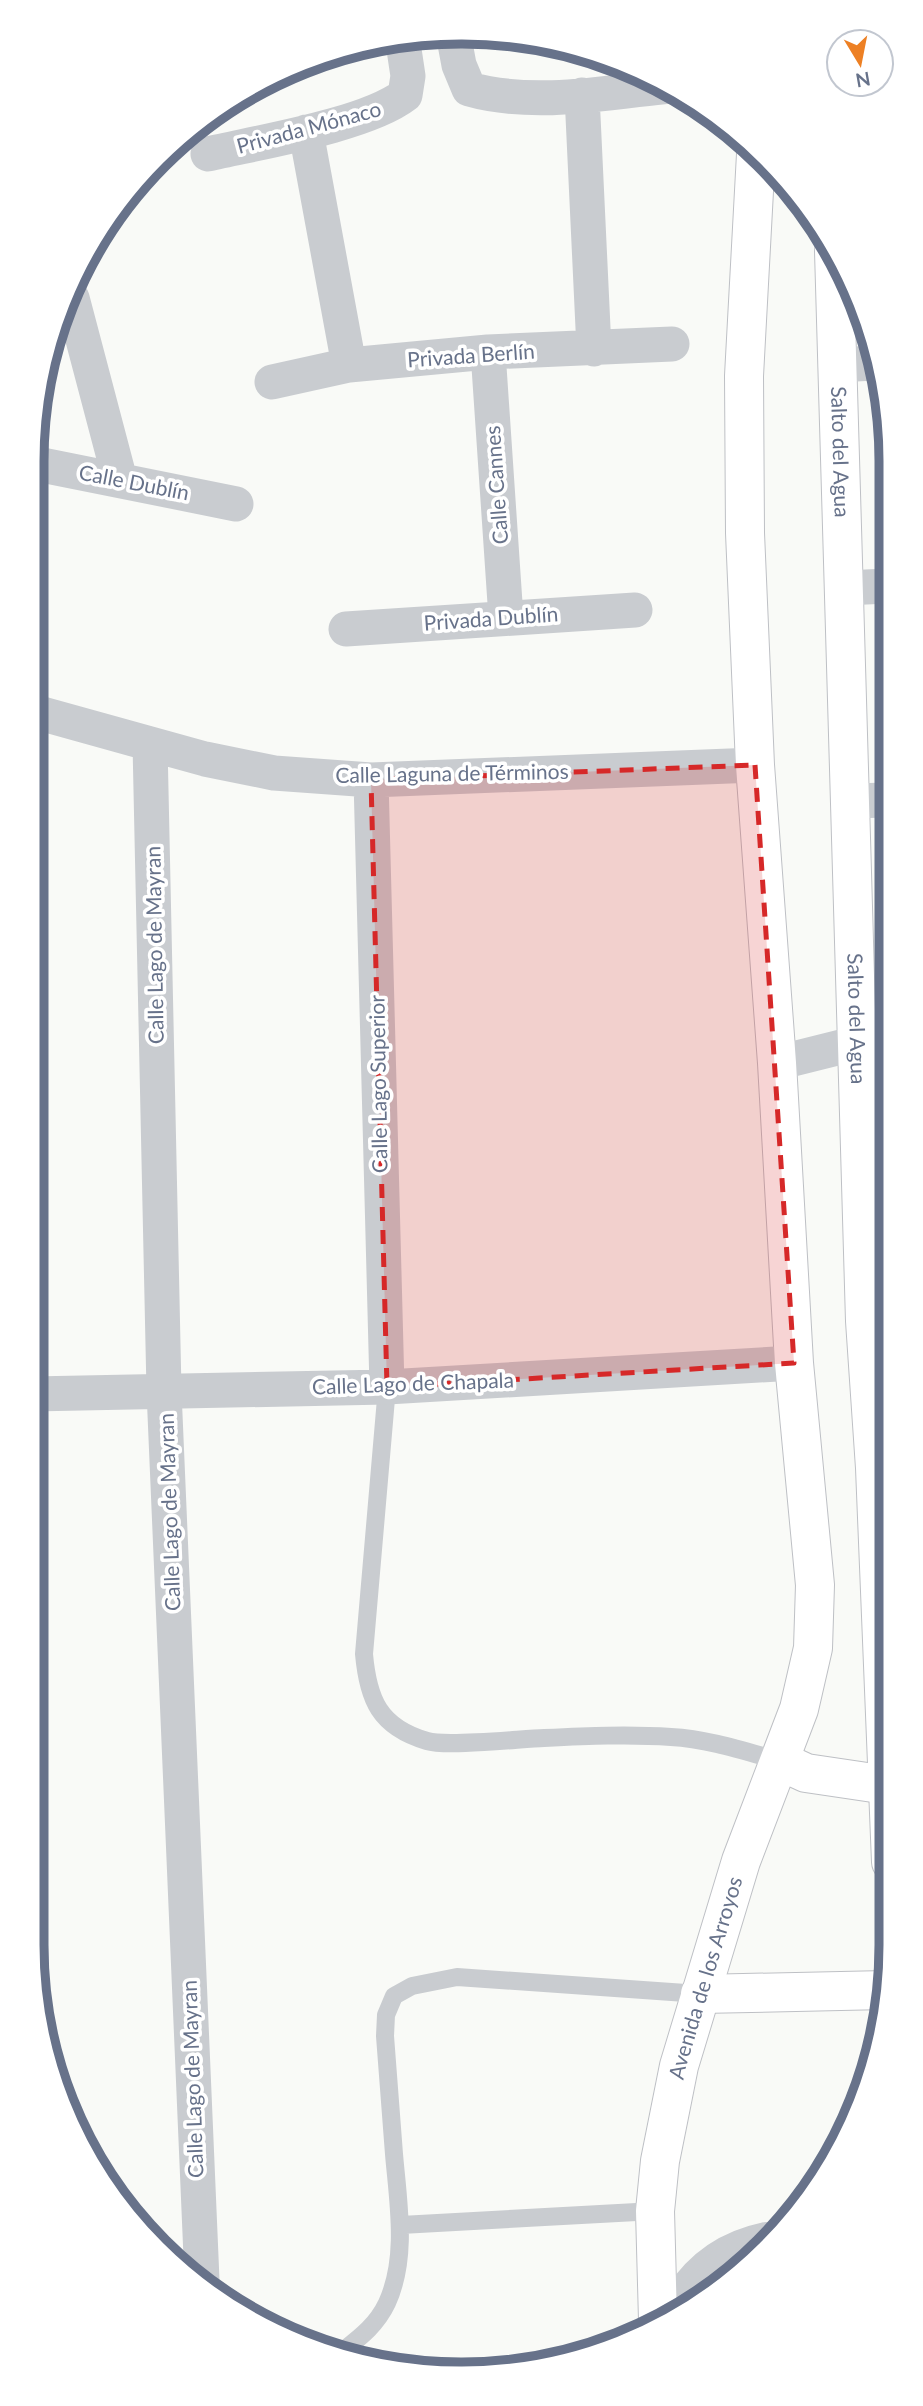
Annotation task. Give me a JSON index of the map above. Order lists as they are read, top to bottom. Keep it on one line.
{"streets":{"main road":["Salto del Agua","Avenida de los Arroyos"],"street":["Privada Mónaco","Privada Berlín","Calle Dublín","Calle Cannes","Privada Dublín","Calle Laguna de Términos","Calle Lago de Mayran","Calle Lago Superior","Calle Lago de Chapala"]},"crossings":[["Privada Berlín","Calle Cannes"],["Calle Cannes","Privada Dublín"],["Calle Laguna de Términos","Calle Lago de Mayran"],["Calle Laguna de Términos","Calle Lago Superior"],["Calle Lago de Mayran","Calle Lago de Chapala"],["Calle Lago Superior","Calle Lago de Chapala"],["Calle Lago de Chapala","Avenida de los Arroyos"]],"north":"bottom"}
